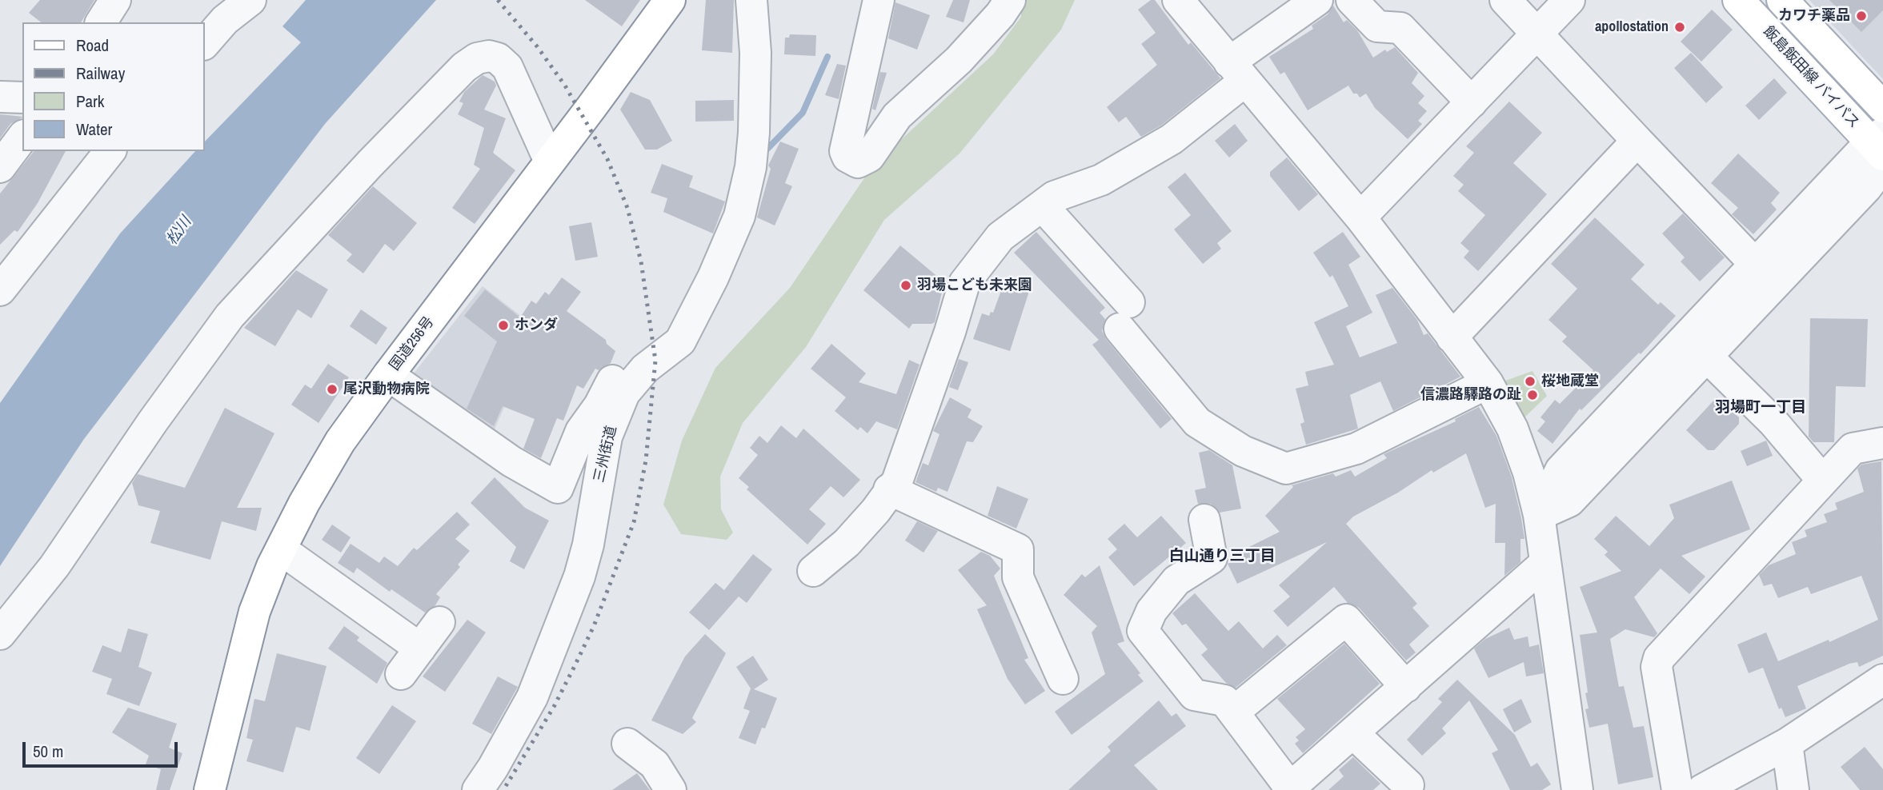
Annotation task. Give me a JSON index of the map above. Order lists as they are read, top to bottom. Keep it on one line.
{"streets":{"main road":["飯島飯田線 バイパス","国道256号"],"street":["三州街道"]},"districts":["羽場町一丁目","白山通り三丁目"],"water":["松川"],"places":["カワチ薬品","apollostation","羽場こども未来園","ホンダ","桜地蔵堂","尾沢動物病院","信濃路驛路の趾"],"legend":["Road","Railway","Park","Water"],"scale_bar":"50 m"}
